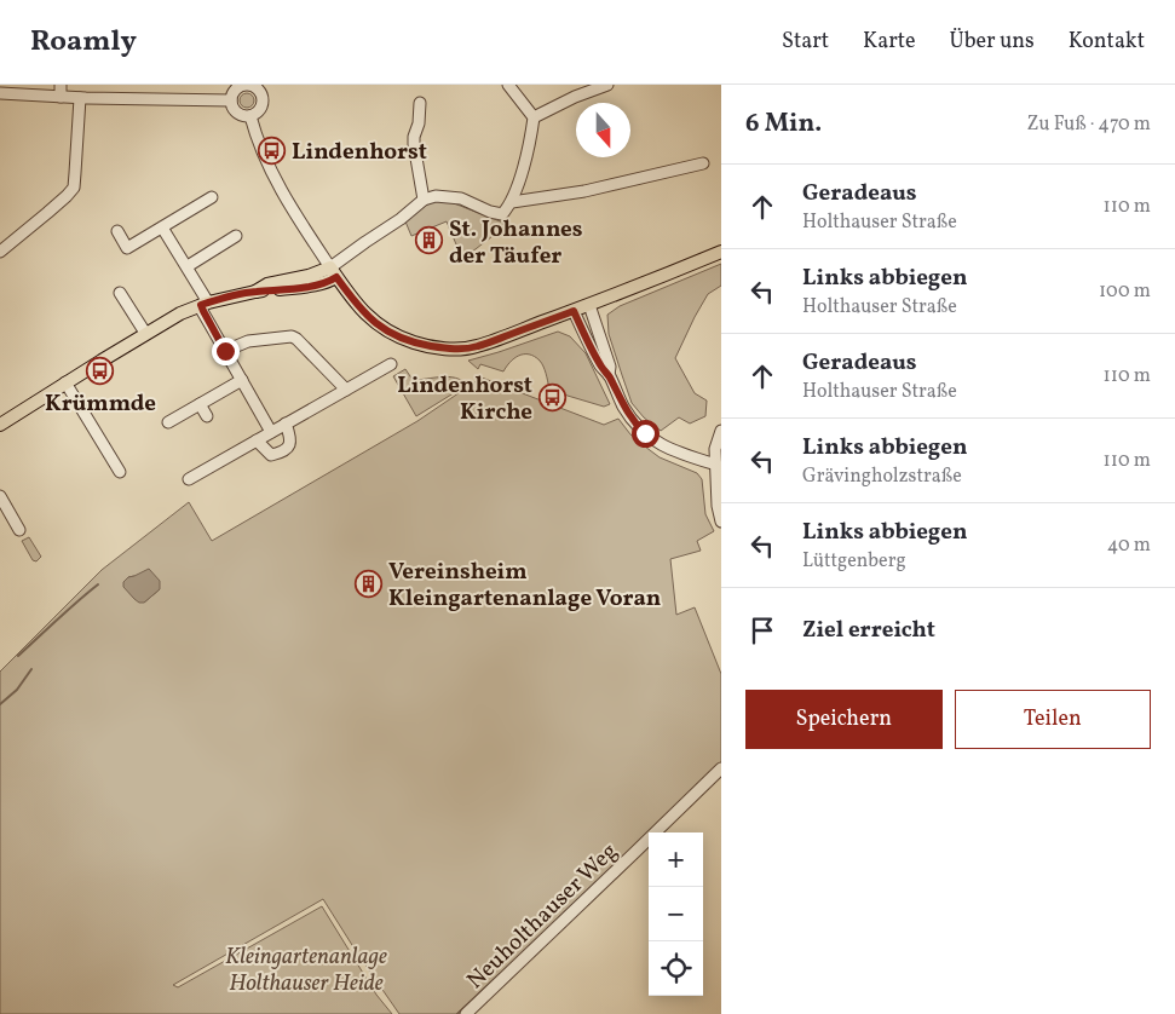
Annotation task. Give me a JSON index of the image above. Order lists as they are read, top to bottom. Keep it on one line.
{"streets":{"street":["Neuholthauser Weg"]},"parks":["Kleingartenanlage Holthauser Heide"],"places":{"bus stop":["Lindenhorst","Krümmde","Lindenhorst Kirche"],"building":["St. Johannes der Täufer","Vereinsheim Kleingartenanlage Voran"]},"north":"bottom","page":{"header":"Roamly","nav":["Start","Karte","Über uns","Kontakt"],"heading":["6 Min.","Zu Fuß · 470 m"],"list":[["Geradeaus","Holthauser Straße","110 m"],["Links abbiegen","Holthauser Straße","100 m"],["Geradeaus","Holthauser Straße","110 m"],["Links abbiegen","Grävingholzstraße","110 m"],["Links abbiegen","Lüttgenberg","40 m"],"Ziel erreicht"],"buttons":["Speichern","Teilen"],"map_buttons":["+","−"]}}
